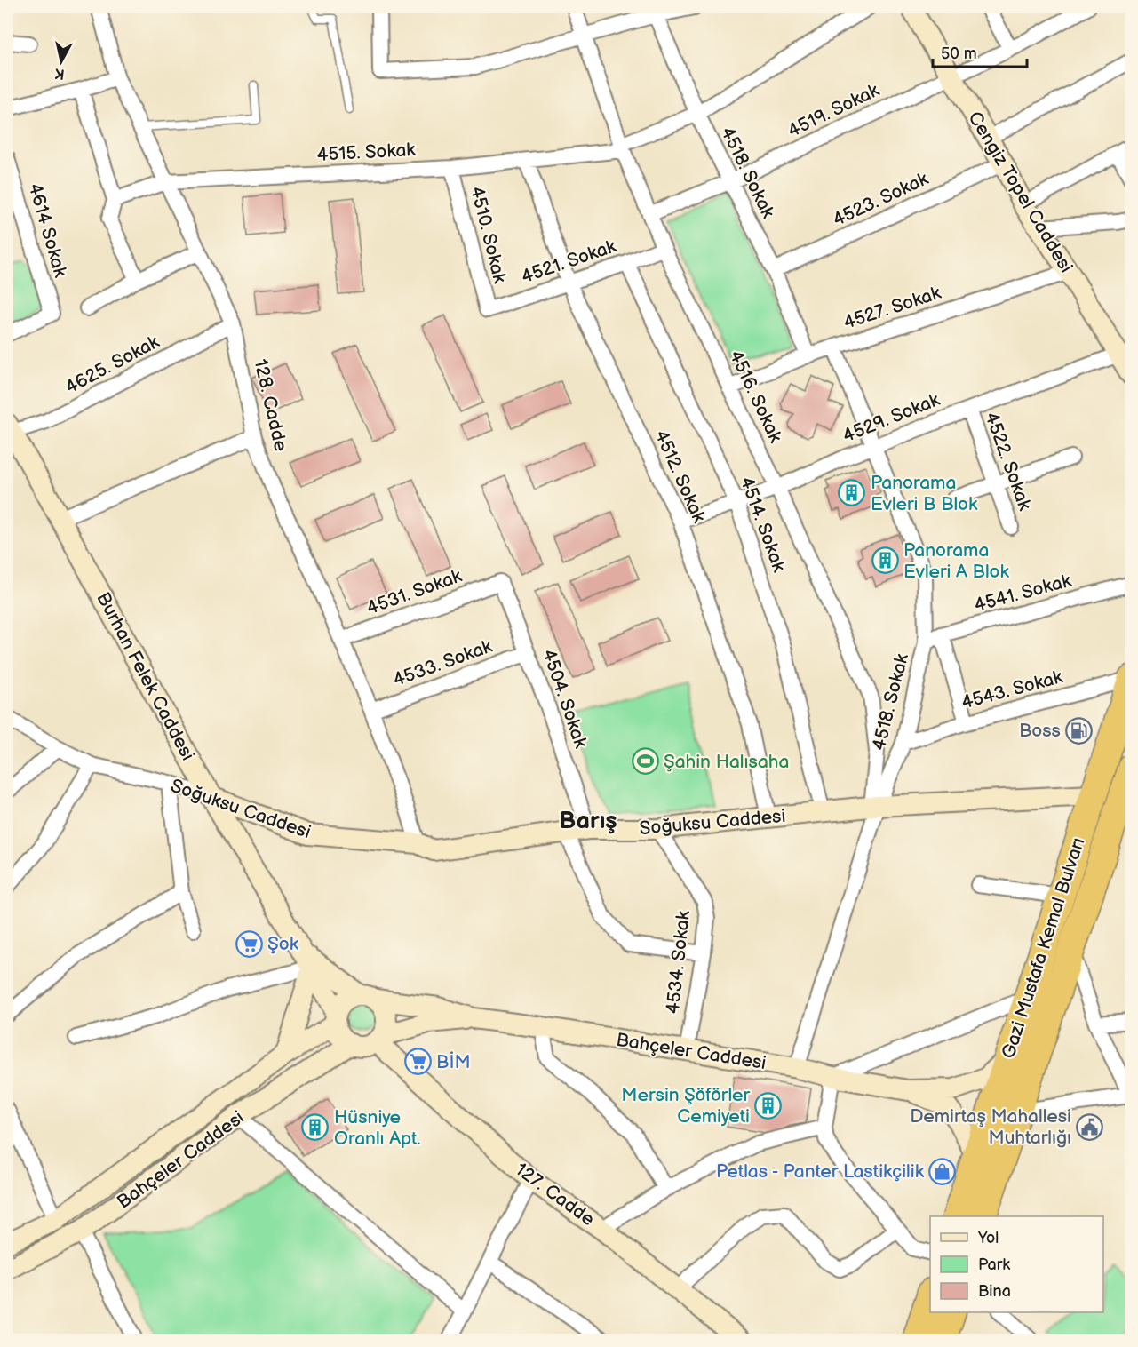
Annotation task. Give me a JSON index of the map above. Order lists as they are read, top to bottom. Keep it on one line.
{"streets":{"highway":["Gazi Mustafa Kemal Bulvarı"],"street":["4519. Sokak","4515. Sokak","4518. Sokak","Cengiz Topel Caddesi","4523. Sokak","4614 Sokak","4510. Sokak","4521. Sokak","4527. Sokak","4625. Sokak","4516. Sokak","128. Cadde","4529. Sokak","4522. Sokak","4512. Sokak","4514. Sokak","4531. Sokak","4541. Sokak","4533. Sokak","Burhan Felek Caddesi","4543. Sokak","4504. Sokak","Soğuksu Caddesi","4534. Sokak","Bahçeler Caddesi","127. Cadde"]},"crossings":[["4519. Sokak","4518. Sokak"],["4519. Sokak","Cengiz Topel Caddesi"],["4519. Sokak","4516. Sokak"],["4515. Sokak","4518. Sokak"],["4515. Sokak","4510. Sokak"],["4515. Sokak","4516. Sokak"],["4515. Sokak","128. Cadde"],["4515. Sokak","4512. Sokak"],["4518. Sokak","4523. Sokak"],["4518. Sokak","4527. Sokak"],["4518. Sokak","4516. Sokak"],["4518. Sokak","4529. Sokak"],["4518. Sokak","4541. Sokak"],["4518. Sokak","4543. Sokak"],["4518. Sokak","Soğuksu Caddesi"],["4518. Sokak","Bahçeler Caddesi"],["Cengiz Topel Caddesi","4523. Sokak"],["Cengiz Topel Caddesi","4527. Sokak"],["Cengiz Topel Caddesi","4529. Sokak"],["4510. Sokak","4521. Sokak"],["4521. Sokak","4516. Sokak"],["4521. Sokak","4512. Sokak"],["4521. Sokak","4514. Sokak"],["4527. Sokak","4516. Sokak"],["4625. Sokak","128. Cadde"],["4625. Sokak","Burhan Felek Caddesi"],["4516. Sokak","4529. Sokak"],["4516. Sokak","Soğuksu Caddesi"],["128. Cadde","4531. Sokak"],["128. Cadde","4533. Sokak"],["128. Cadde","Soğuksu Caddesi"],["4529. Sokak","4522. Sokak"],["4529. Sokak","4512. Sokak"],["4529. Sokak","4514. Sokak"],["4512. Sokak","Soğuksu Caddesi"],["4514. Sokak","Soğuksu Caddesi"],["4531. Sokak","4504. Sokak"],["4533. Sokak","4504. Sokak"],["Burhan Felek Caddesi","Soğuksu Caddesi"],["Burhan Felek Caddesi","Bahçeler Caddesi"],["Burhan Felek Caddesi","127. Cadde"],["4543. Sokak","Gazi Mustafa Kemal Bulvarı"],["4504. Sokak","Soğuksu Caddesi"],["Soğuksu Caddesi","Gazi Mustafa Kemal Bulvarı"],["Soğuksu Caddesi","4534. Sokak"],["4534. Sokak","Bahçeler Caddesi"],["Bahçeler Caddesi","127. Cadde"]],"districts":["Barış"],"places":{"building":["Panorama Evleri B Blok","Panorama Evleri A Blok","Mersin Şöförler Cemiyeti","Hüsniye Oranlı Apt."],"fuel station":["Boss"],"sports":["Şahin Halısaha"],"supermarket":["Şok","BİM"],"public building":["Demirtaş Mahallesi Muhtarlığı"],"shop":["Petlas - Panter Lastikçilik"]},"legend":["Yol","Park","Bina"],"scale_bar":"50 m","north":"bottom"}
